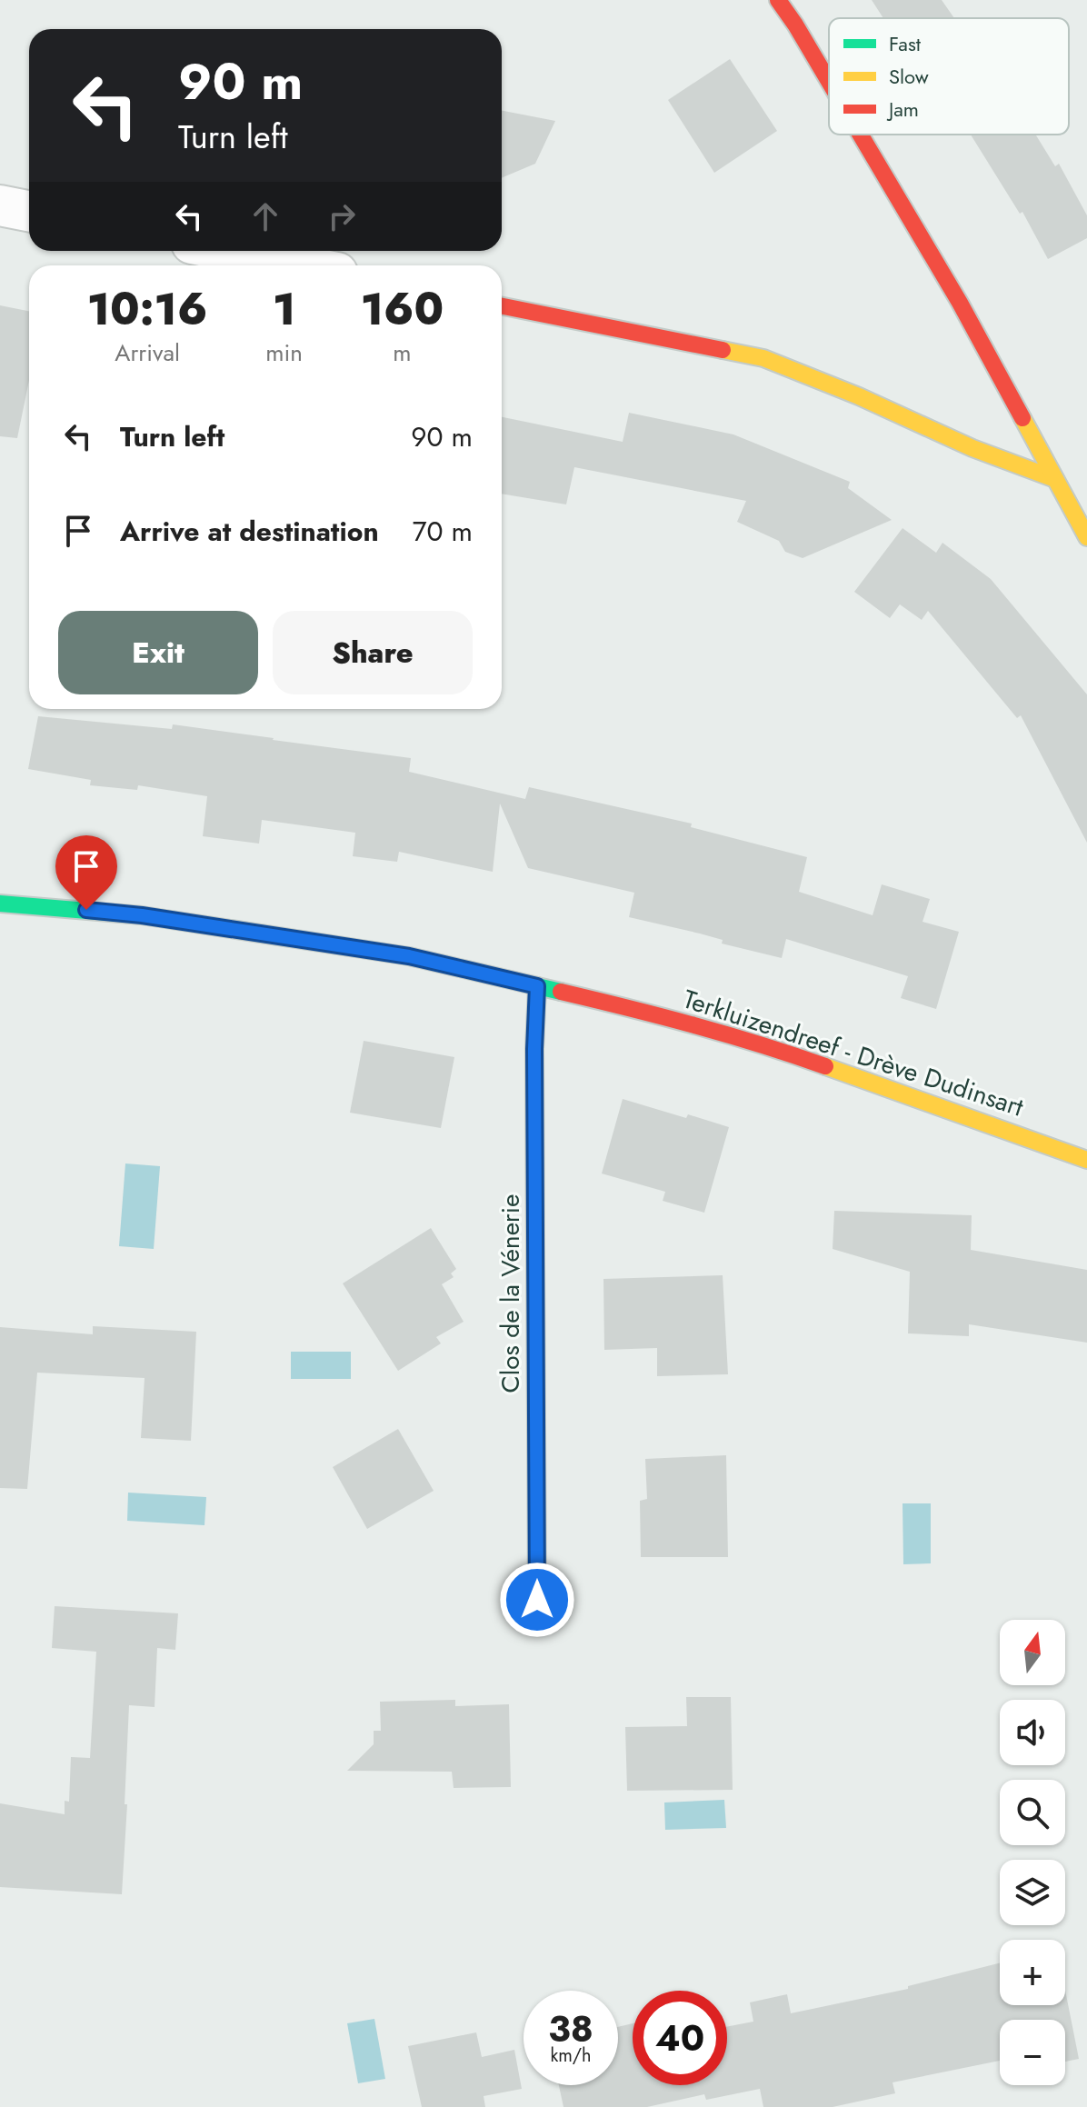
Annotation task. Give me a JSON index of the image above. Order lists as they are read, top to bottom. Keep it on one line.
{"streets":{"street":["Terkluizendreef - Drève Dudinsart","Clos de la Vénerie"]},"crossings":[["Terkluizendreef - Drève Dudinsart","Clos de la Vénerie"]],"legend":["Fast","Slow","Jam"],"north":"top","page":{"turn":["90 m","Turn left"],"eta":["10:16","Arrival","1","min","160","m"],"list":[{"name":"Turn left","value":"90 m"},{"name":"Arrive at destination","value":"70 m"}],"buttons":["Exit","Share"],"map_buttons":["+","−"],"speed":"38 km/h","limit":"40"}}
